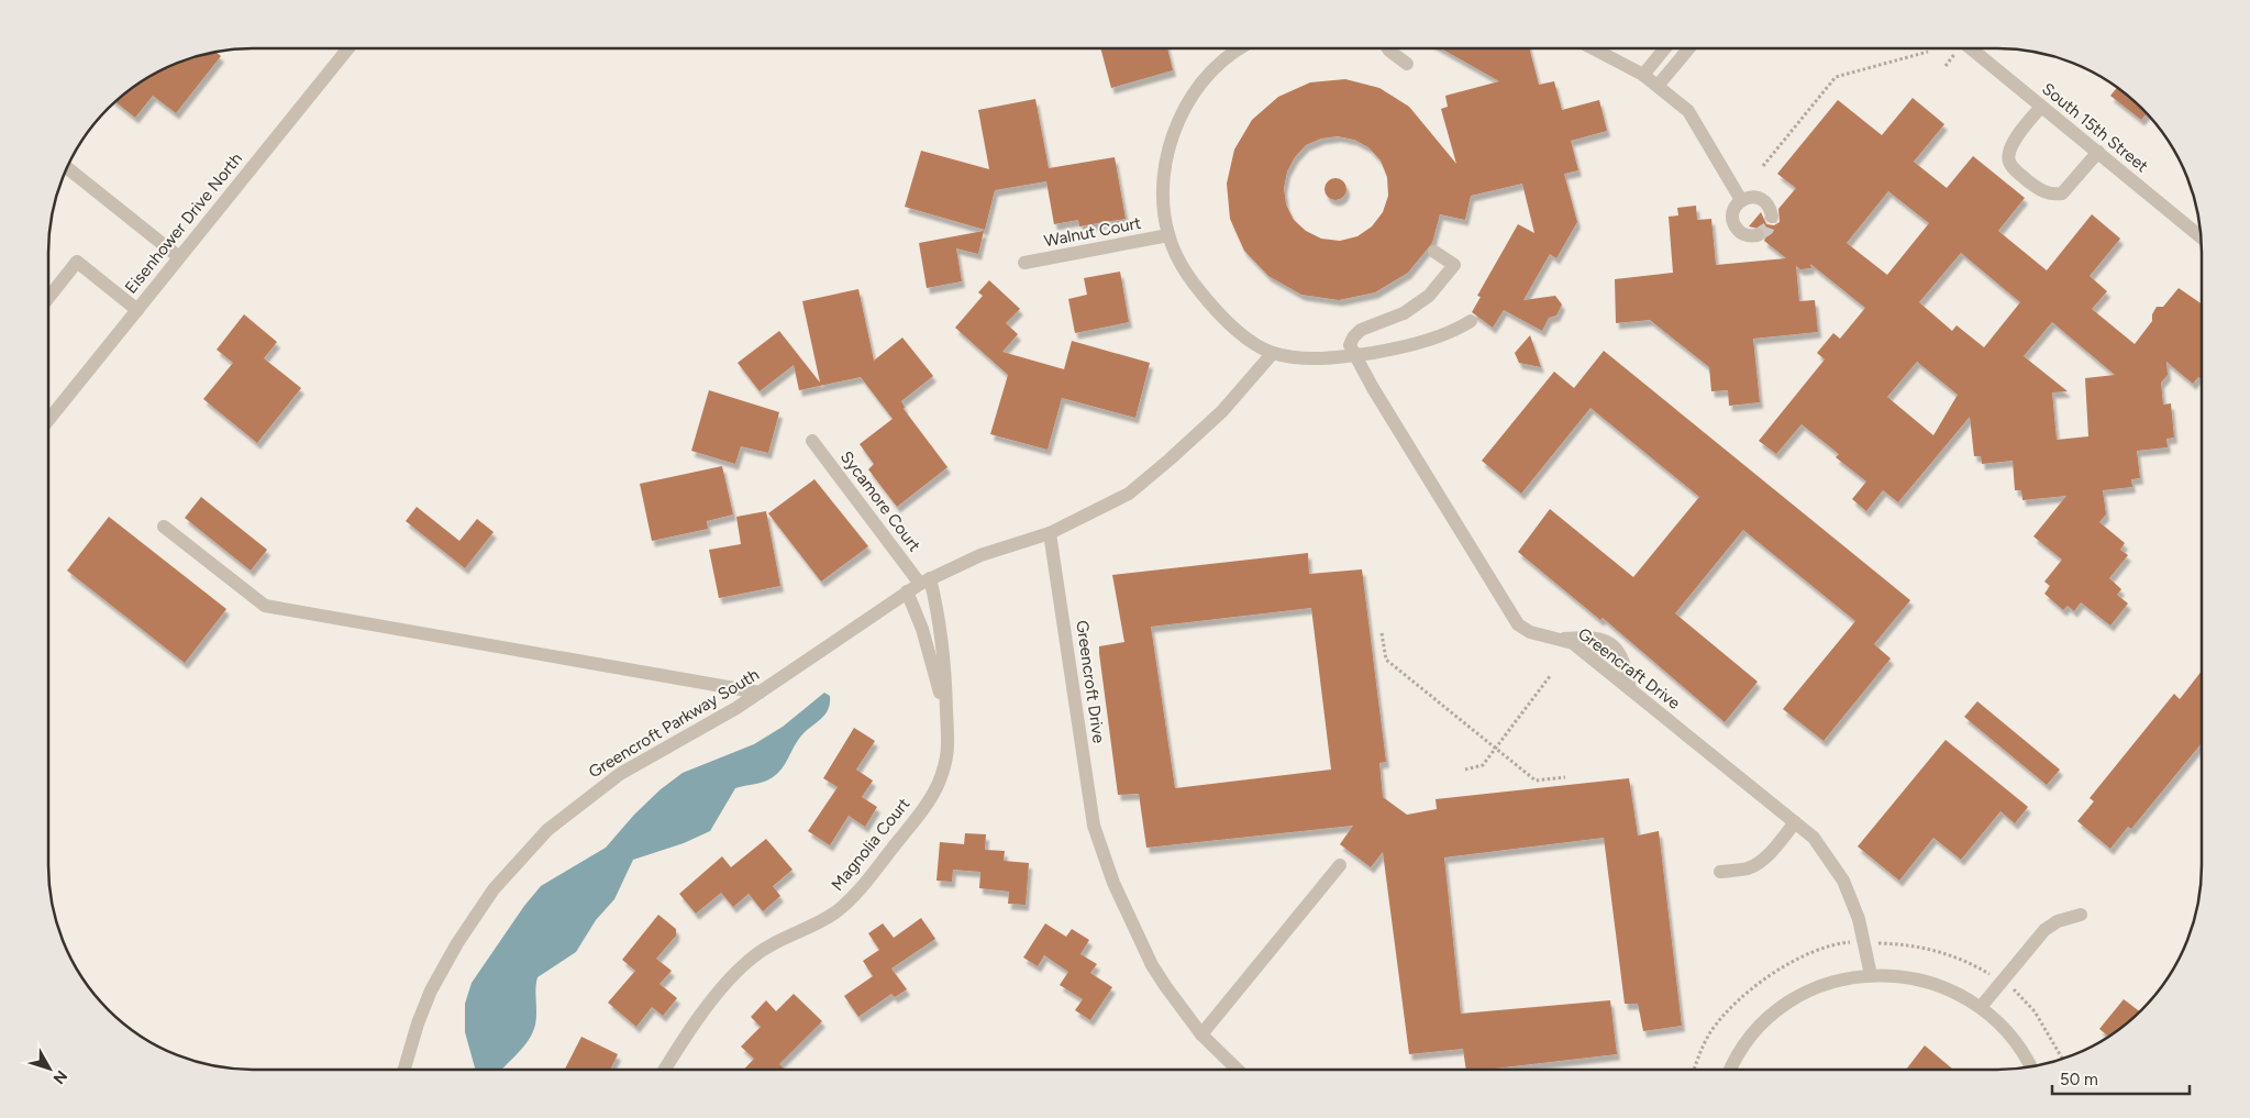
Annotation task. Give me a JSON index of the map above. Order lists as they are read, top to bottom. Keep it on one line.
{"streets":{"street":["South 15th Street","Eisenhower Drive North","Walnut Court","Sycamore Court","Greencraft Drive","Greencroft Drive","Greencroft Parkway South","Magnolia Court"]},"crossings":[["Sycamore Court","Greencroft Parkway South"],["Sycamore Court","Magnolia Court"],["Greencroft Drive","Greencroft Parkway South"],["Greencroft Parkway South","Magnolia Court"]],"scale_bar":"50 m","north":"bottom right"}
